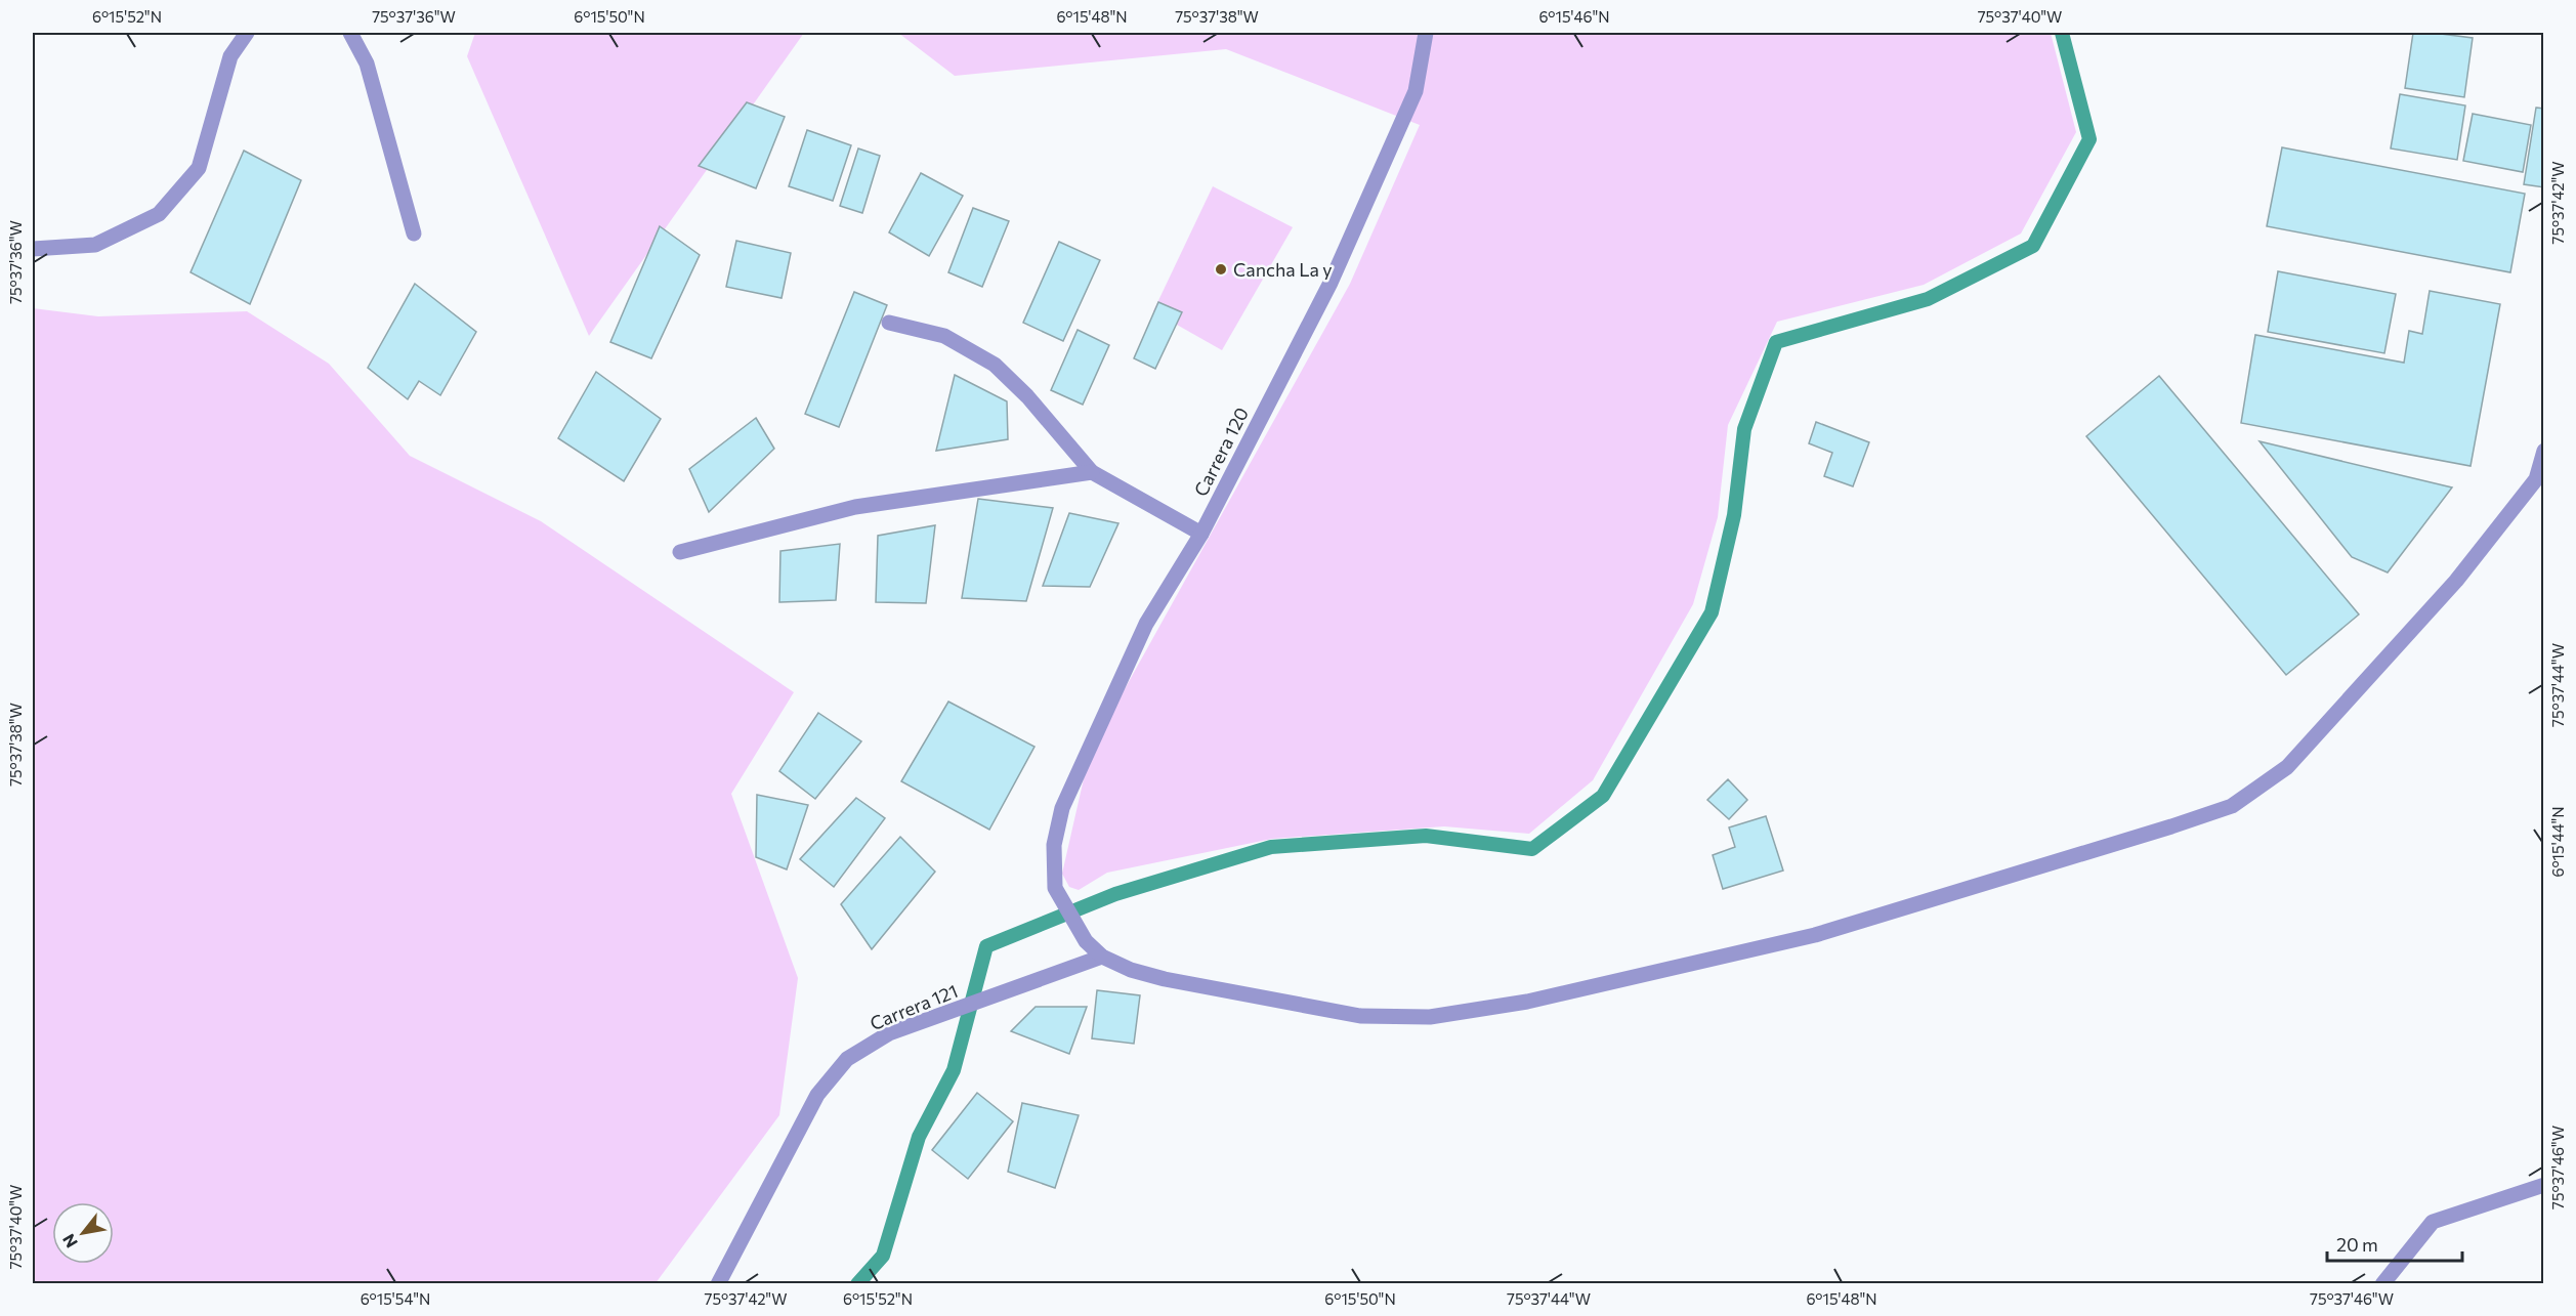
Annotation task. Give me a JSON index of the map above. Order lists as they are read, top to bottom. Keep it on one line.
{"streets":{"street":["Carrera 120","Carrera 121"]},"crossings":[["Carrera 120","Carrera 121"]],"places":["Cancha La y"],"scale_bar":"20 m","north":"bottom left","coordinates":["6°15'52\"N","75°37'36\"W","6°15'50\"N","6°15'48\"N","75°37'38\"W","6°15'46\"N","75°37'40\"W","75°37'42\"W","75°37'44\"W","6°15'44\"N","75°37'46\"W","6°15'54\"N"]}
